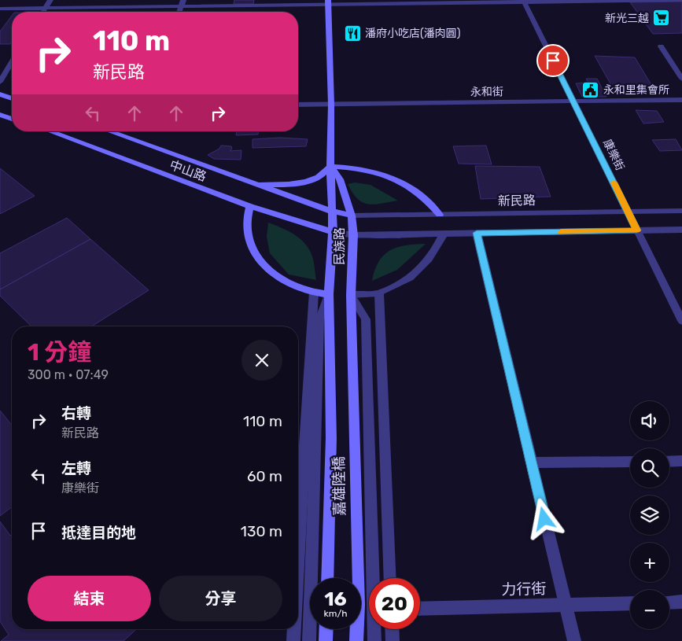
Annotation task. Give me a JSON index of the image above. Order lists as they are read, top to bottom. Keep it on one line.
{"streets":{"main road":["中山路","民族路","嘉雄陸橋"],"street":["永和街","康樂街","新民路","力行街"]},"crossings":[["永和街","康樂街"],["永和街","民族路"],["康樂街","新民路"],["中山路","新民路"],["中山路","民族路"],["新民路","民族路"],["民族路","嘉雄陸橋"]],"places":{"supermarket":["新光三越"],"restaurant":["潘府小吃店(潘肉圓)"],"public building":["永和里集會所"]},"page":{"turn":["110 m","新民路"],"heading":["1 分鐘","300 m · 07:49"],"list":[{"name":"右轉","note":"新民路","value":"110 m"},{"name":"左轉","note":"康樂街","value":"60 m"},{"name":"抵達目的地","value":"130 m"}],"map_buttons":["+","−"],"buttons":["結束","分享"],"speed":"16 km/h","limit":"20"}}
